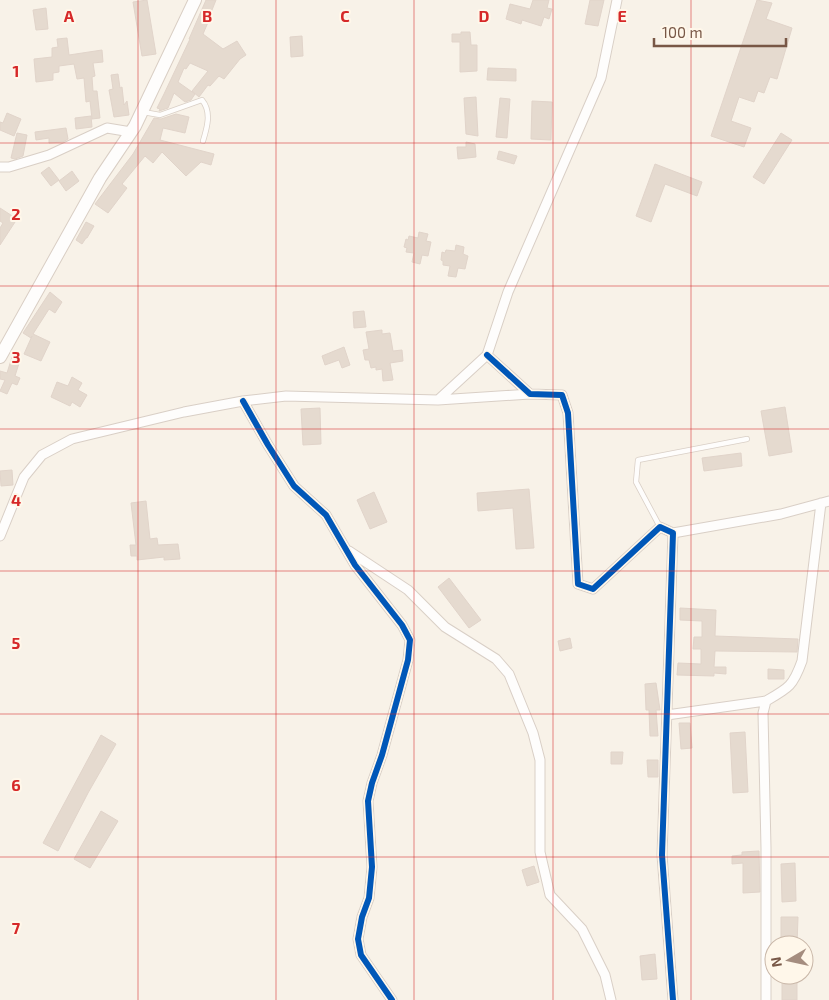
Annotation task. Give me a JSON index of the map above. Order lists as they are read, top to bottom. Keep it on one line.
{"scale_bar":"100 m","north":"left","grid":{"columns":["A","B","C","D","E"],"rows":["1","2","3","4","5","6","7"]}}
